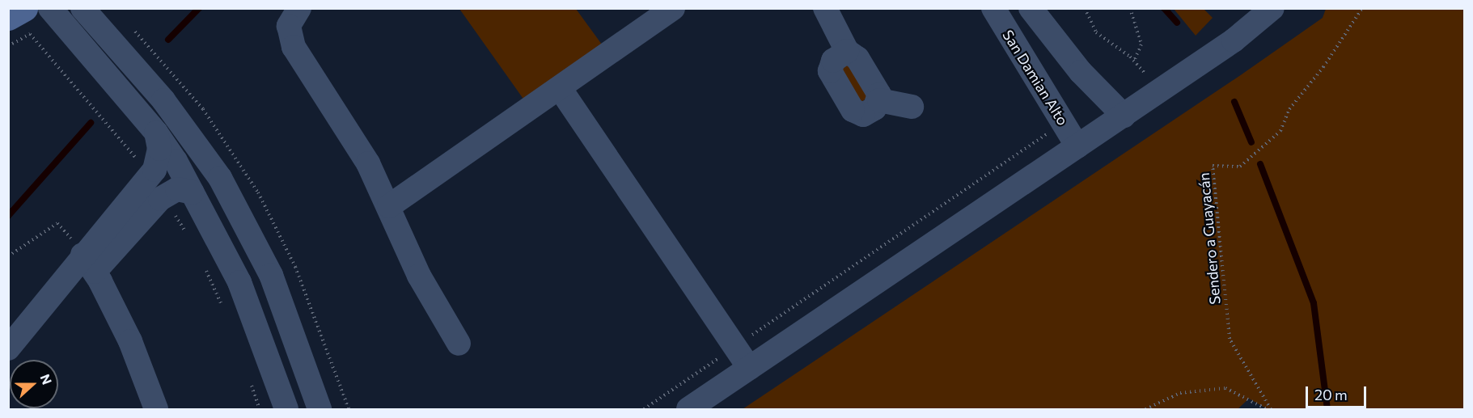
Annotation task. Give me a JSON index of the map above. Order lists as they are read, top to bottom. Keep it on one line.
{"streets":{"street":["San Damian Alto"],"path":["Sendero a Guayacán"]},"scale_bar":"20 m","north":"right"}
